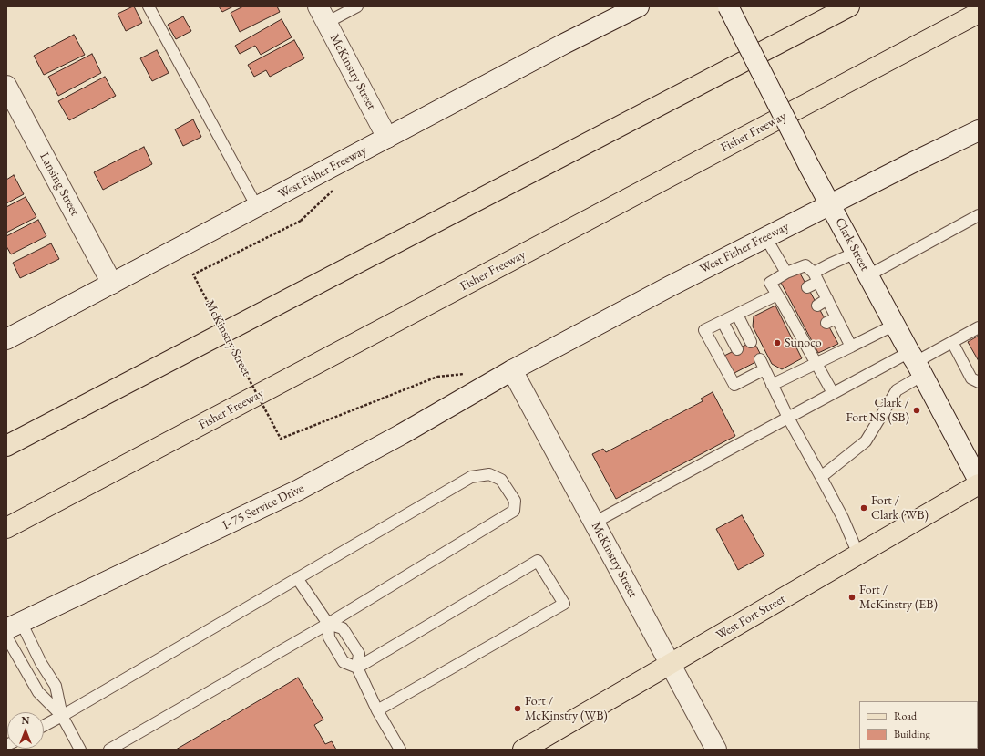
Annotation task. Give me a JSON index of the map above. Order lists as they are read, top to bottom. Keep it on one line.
{"streets":{"main road":["Fisher Freeway","West Fort Street"],"street":["McKinstry Street","West Fisher Freeway","Lansing Street","Clark Street","I- 75 Service Drive"]},"crossings":[["McKinstry Street","West Fisher Freeway"],["McKinstry Street","I- 75 Service Drive"],["McKinstry Street","West Fort Street"],["West Fisher Freeway","Lansing Street"],["West Fisher Freeway","Clark Street"],["West Fisher Freeway","I- 75 Service Drive"]],"places":["Sunoco","Clark / Fort NS (SB)","Fort / Clark (WB)","Fort / McKinstry (EB)","Fort / McKinstry (WB)"],"legend":["Road","Building"],"north":"top"}
